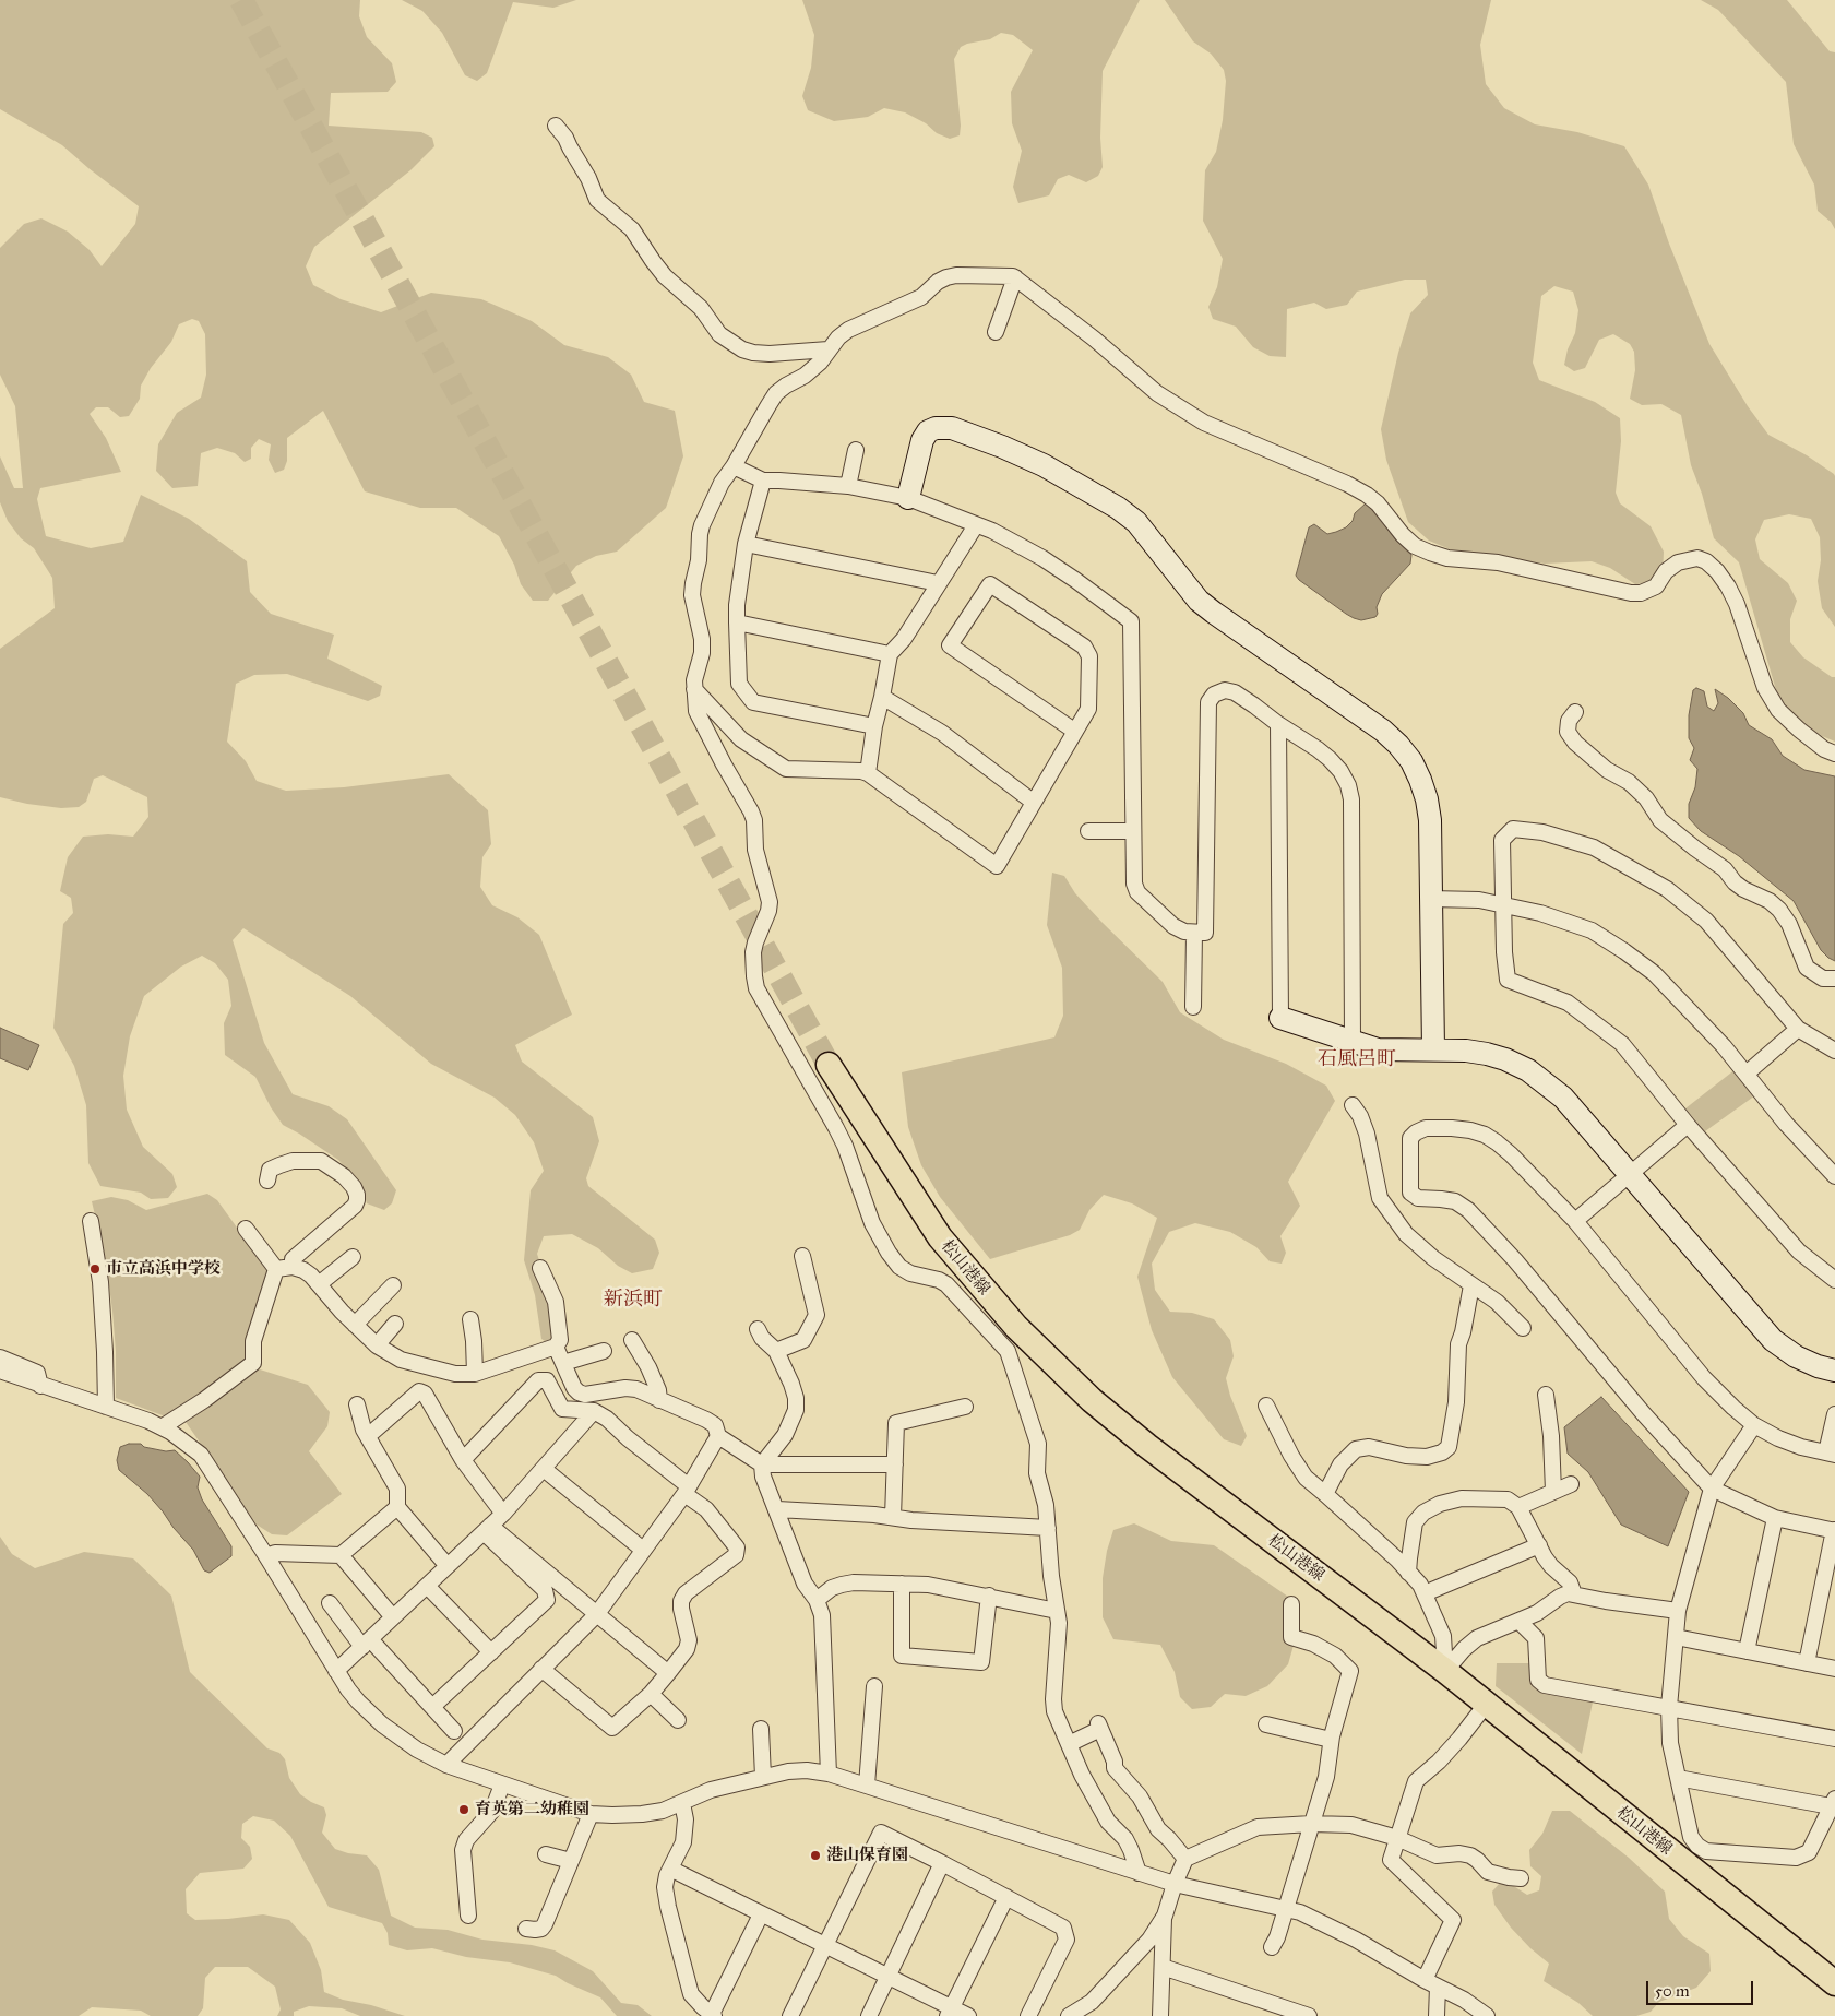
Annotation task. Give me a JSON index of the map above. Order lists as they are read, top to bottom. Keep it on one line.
{"streets":{"main road":["松山港線"]},"districts":["石風呂町","新浜町"],"places":["市立高浜中学校","育英第二幼稚園","港山保育園"],"scale_bar":"50 m"}
